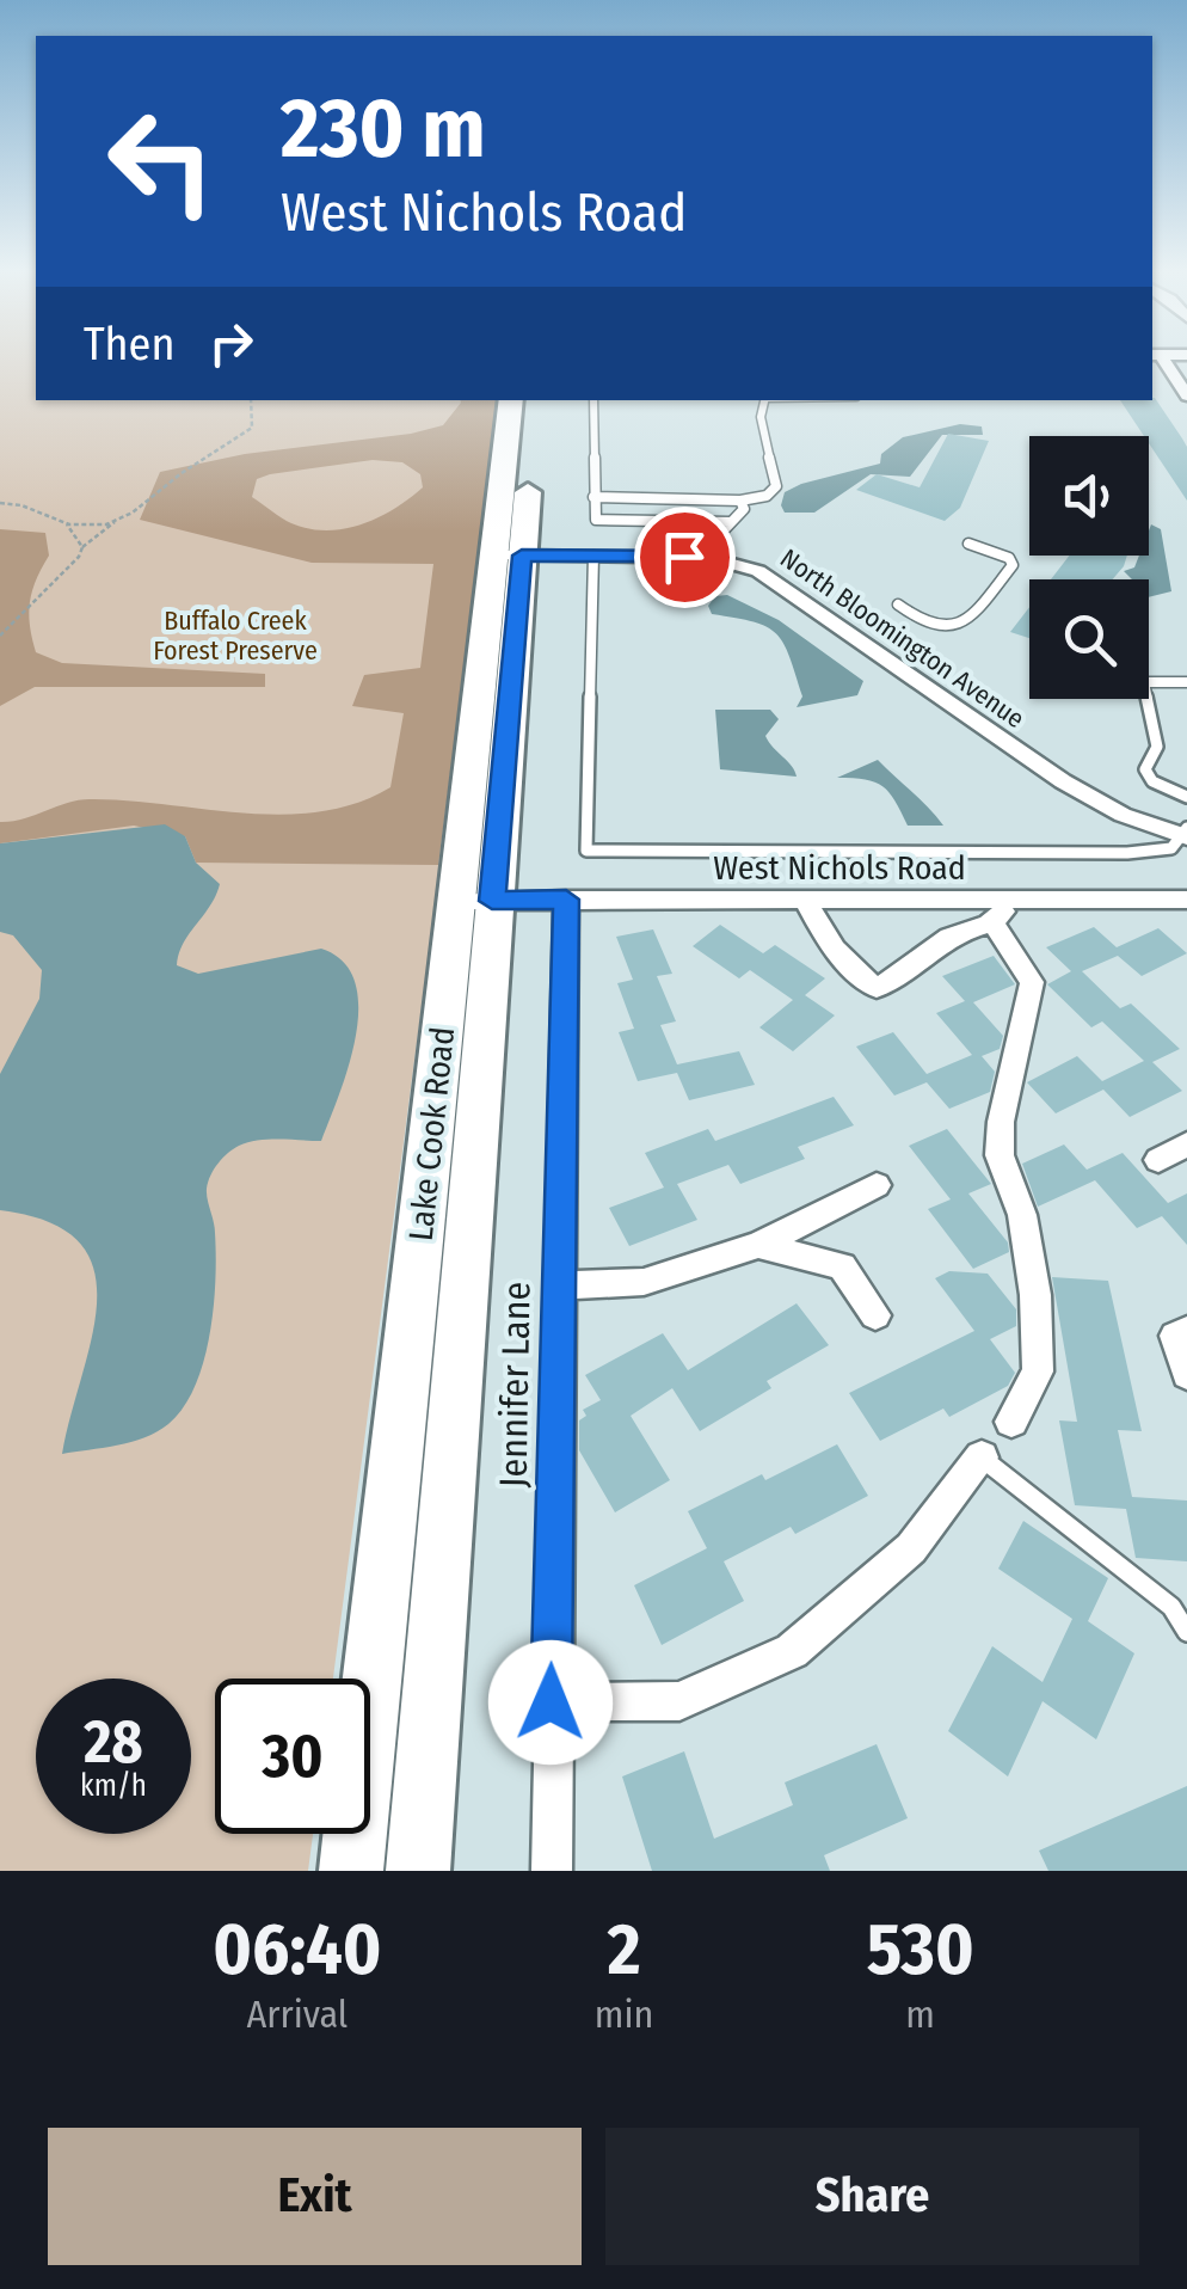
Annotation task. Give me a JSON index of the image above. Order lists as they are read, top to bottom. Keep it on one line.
{"streets":{"main road":["Lake Cook Road"],"street":["North Bloomington Avenue","West Nichols Road","Jennifer Lane"]},"crossings":[["North Bloomington Avenue","Lake Cook Road"],["West Nichols Road","Lake Cook Road"],["West Nichols Road","Jennifer Lane"]],"parks":["Buffalo Creek Forest Preserve"],"page":{"turn":["230 m","West Nichols Road"],"then":"Then","speed":"28 km/h","limit":"30","eta":["06:40","Arrival","2","min","530","m"],"buttons":["Exit","Share"]}}
